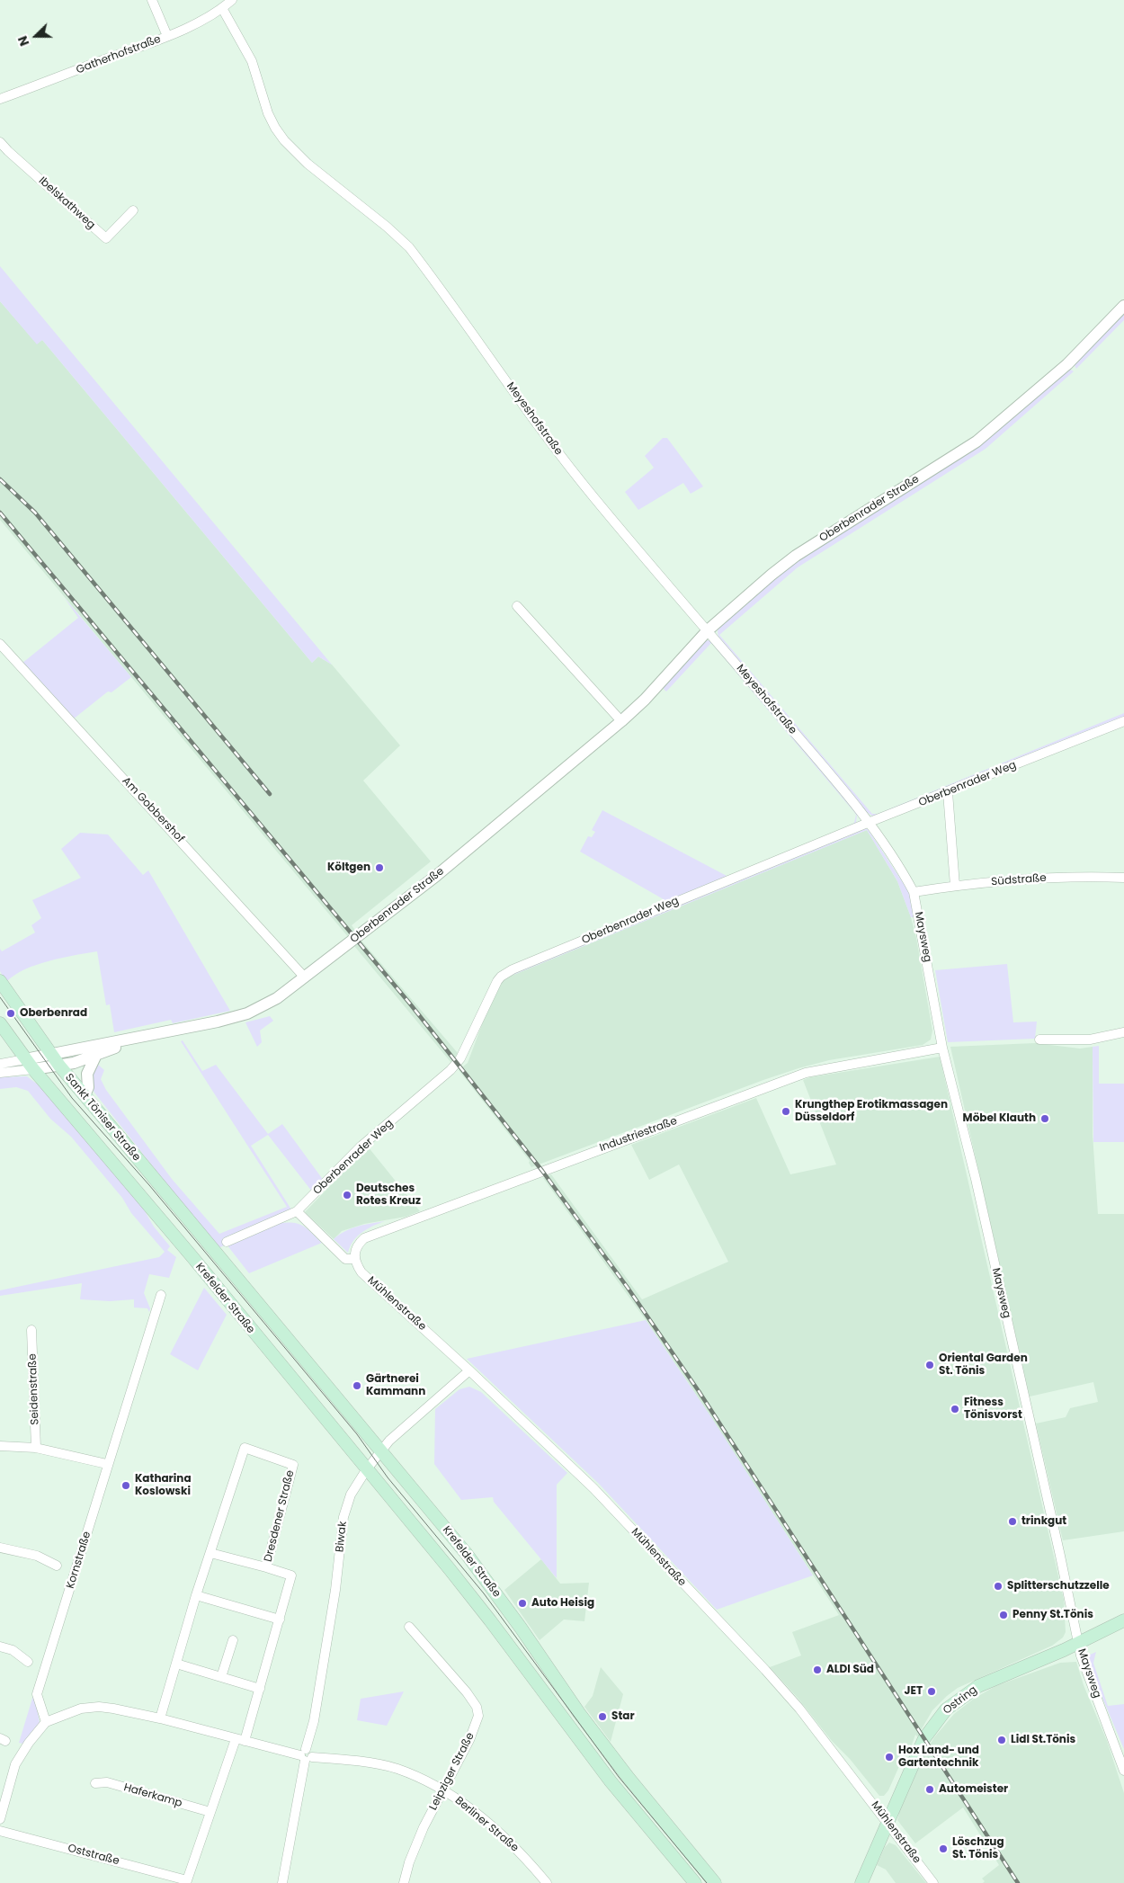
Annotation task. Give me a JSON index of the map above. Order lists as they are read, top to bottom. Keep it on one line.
{"streets":{"main road":["Sankt Töniser Straße","Krefelder Straße","Ostring"],"street":["Gatherhofstraße","Ibelskathweg","Meyeshofstraße","Oberbenrader Straße","Oberbenrader Weg","Am Gobbershof","Südstraße","Maysweg","Industriestraße","Mühlenstraße","Seidenstraße","Dresdener Straße","Biwak","Kornstraße","Leipziger Straße","Haferkamp","Berliner Straße","Oststraße"]},"crossings":[["Gatherhofstraße","Meyeshofstraße"],["Meyeshofstraße","Oberbenrader Straße"],["Meyeshofstraße","Oberbenrader Weg"],["Meyeshofstraße","Maysweg"],["Oberbenrader Straße","Am Gobbershof"],["Oberbenrader Straße","Sankt Töniser Straße"],["Oberbenrader Weg","Maysweg"],["Südstraße","Maysweg"],["Maysweg","Industriestraße"],["Maysweg","Ostring"],["Sankt Töniser Straße","Krefelder Straße"],["Industriestraße","Mühlenstraße"],["Krefelder Straße","Biwak"],["Mühlenstraße","Biwak"],["Mühlenstraße","Ostring"],["Dresdener Straße","Berliner Straße"],["Biwak","Berliner Straße"],["Kornstraße","Berliner Straße"],["Leipziger Straße","Berliner Straße"]],"places":["Költgen","Oberbenrad","Krungthep Erotikmassagen Düsseldorf","Möbel Klauth","Deutsches Rotes Kreuz","Oriental Garden St. Tönis","Gärtnerei Kammann","Fitness Tönisvorst","Katharina Koslowski","trinkgut","Splitterschutzzelle","Auto Heisig","Penny St.Tönis","ALDI Süd","JET","Star","Lidl St.Tönis","Hox Land- und Gartentechnik","Automeister","Löschzug St. Tönis"],"north":"left"}
